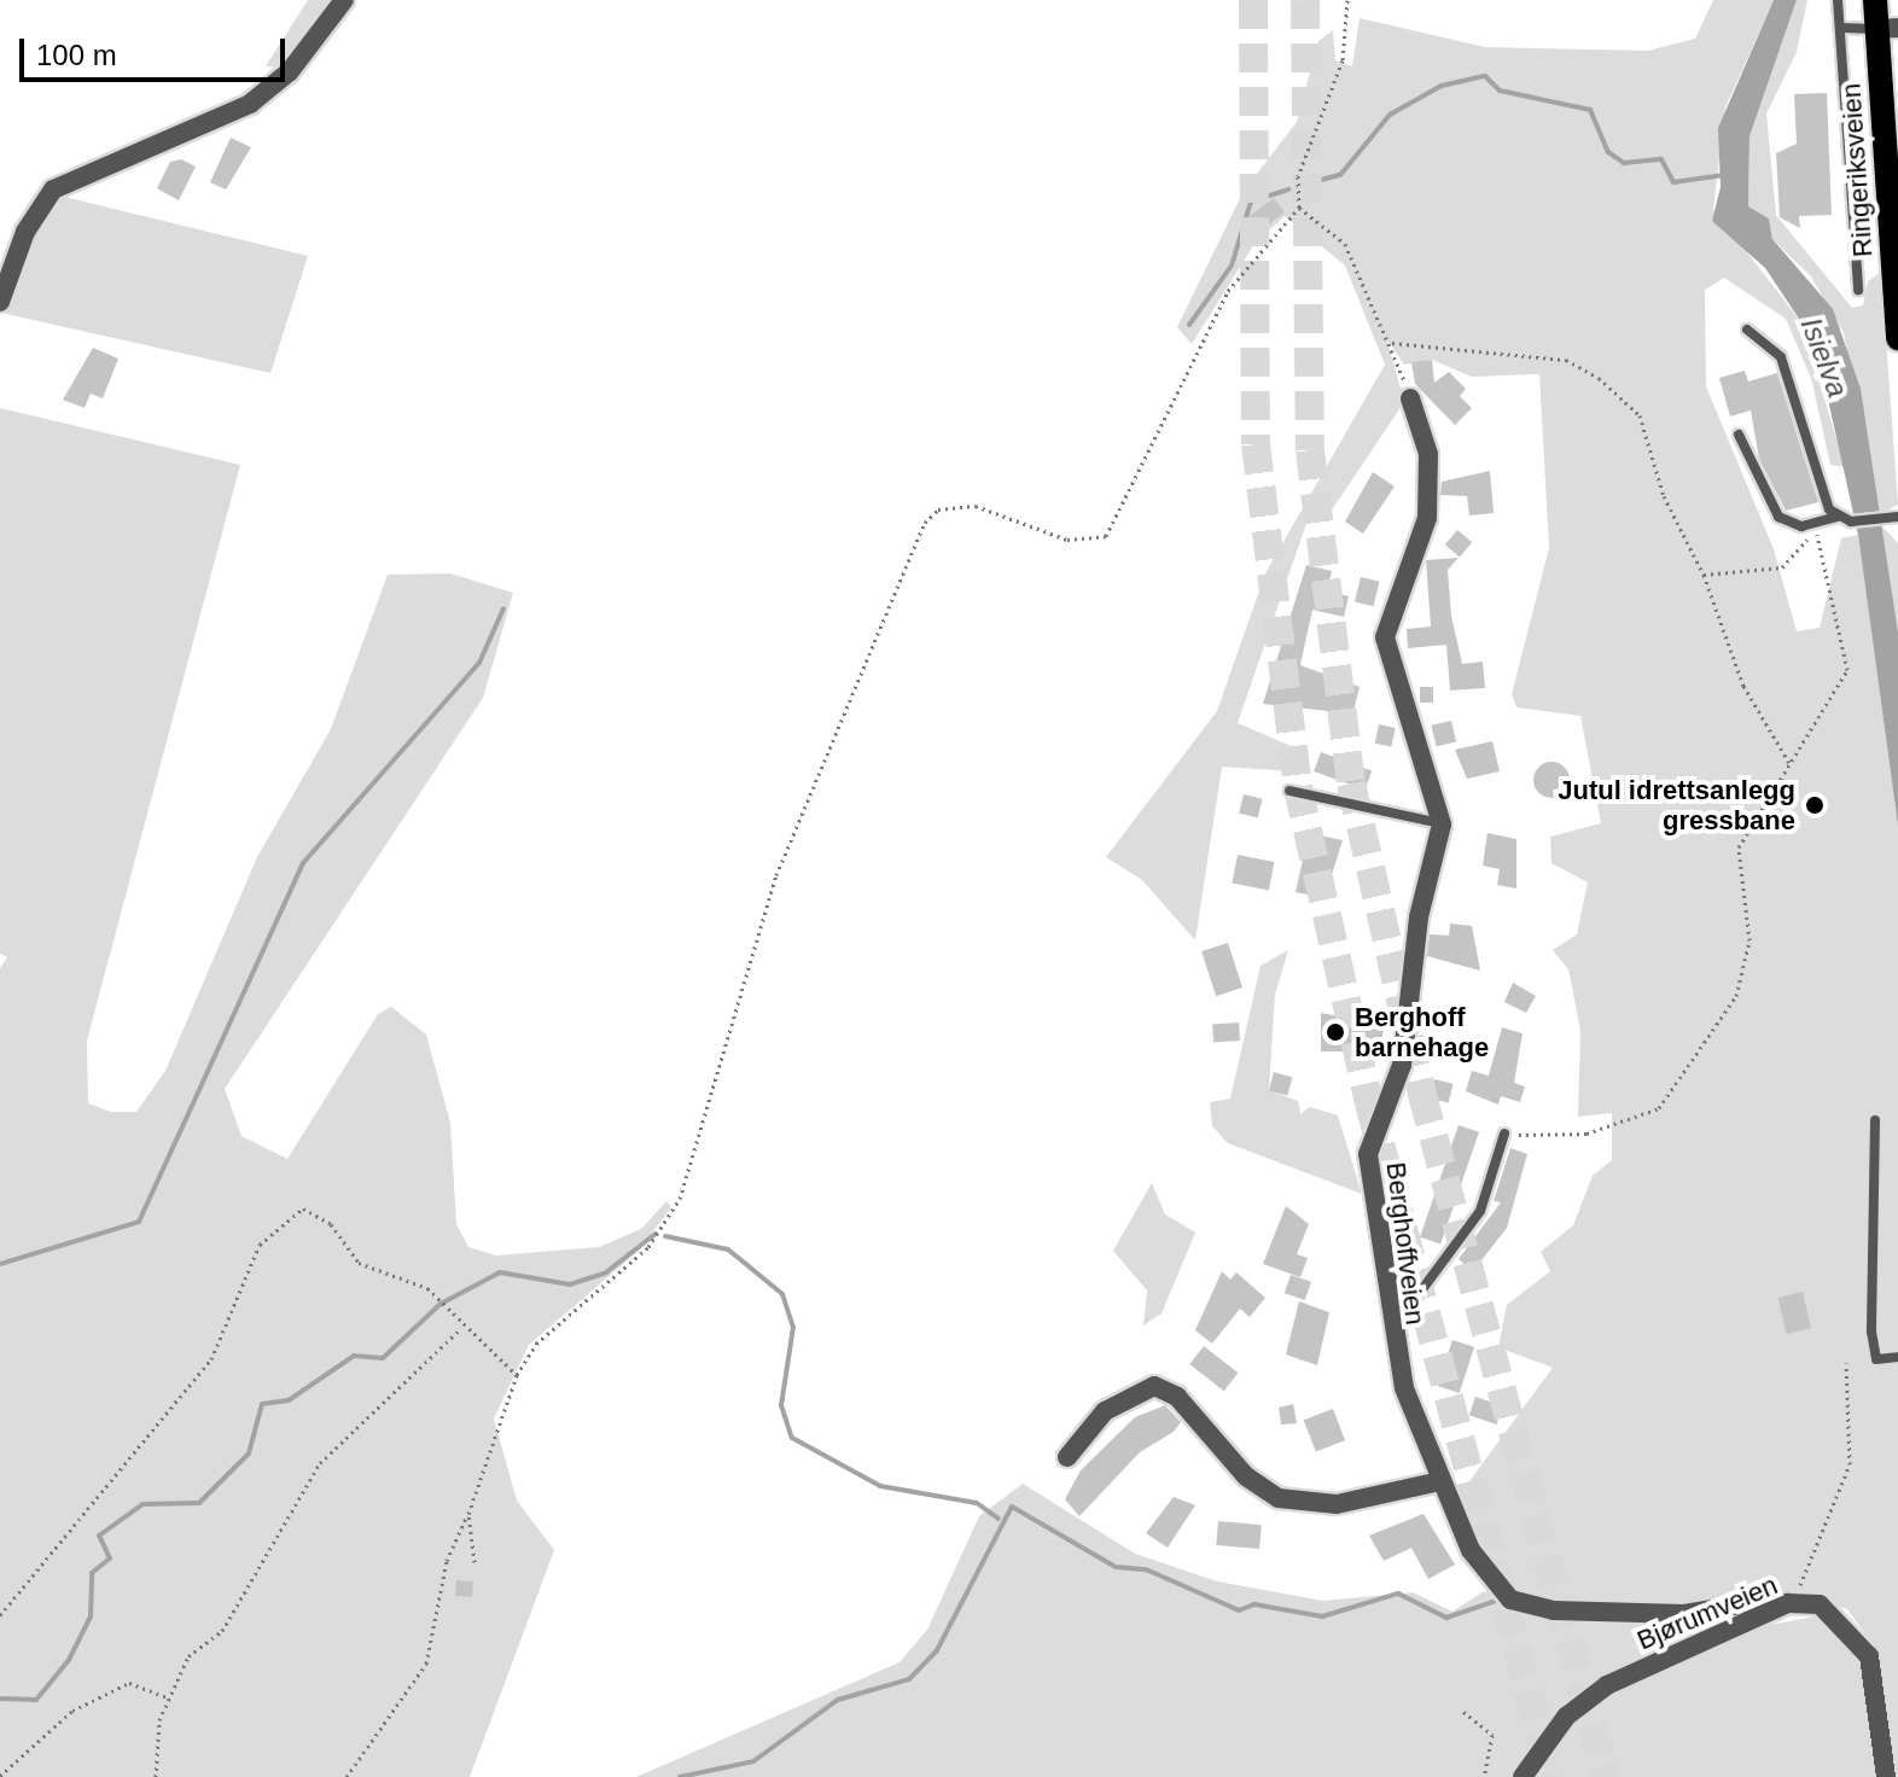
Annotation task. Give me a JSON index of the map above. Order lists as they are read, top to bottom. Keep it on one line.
{"streets":{"main road":["Ringeriksveien"],"street":["Berghoffveien","Bjørumveien"]},"crossings":[["Berghoffveien","Bjørumveien"]],"water":["Isielva"],"places":["Jutul idrettsanlegg gressbane","Berghoff barnehage"],"scale_bar":"100 m"}
